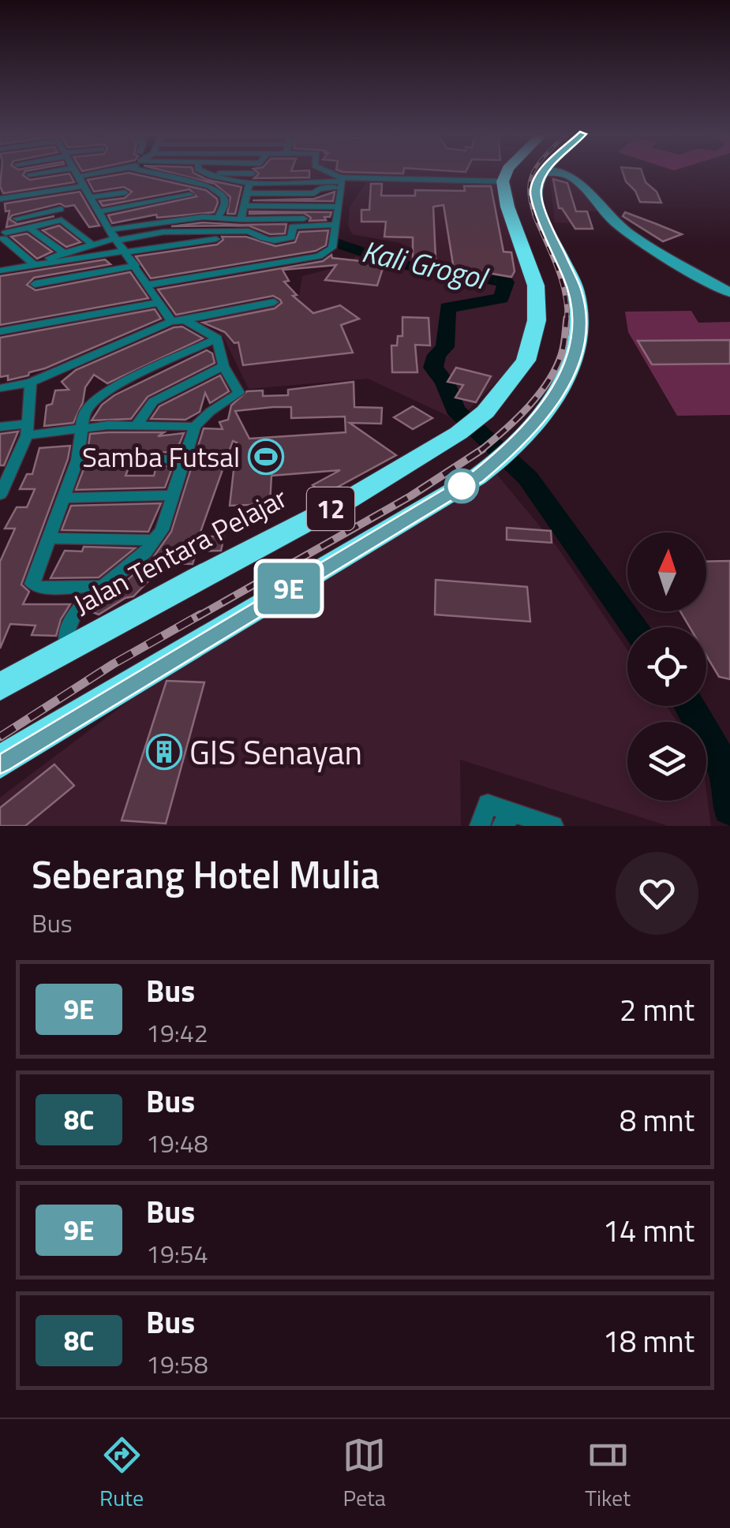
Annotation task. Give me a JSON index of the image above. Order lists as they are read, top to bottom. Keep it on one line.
{"streets":{"highway":["12","Jalan Tentara Pelajar"]},"water":["Kali Grogol"],"places":{"sports":["Samba Futsal"],"building":["GIS Senayan"]},"lines":["bus line 9E"],"north":"top","page":{"on_map":"9E","heading":["Seberang Hotel Mulia","Bus"],"list":[{"mark":"9E","name":"Bus","note":"19:42","value":"2 mnt"},{"mark":"8C","name":"Bus","note":"19:48","value":"8 mnt"},{"mark":"9E","name":"Bus","note":"19:54","value":"14 mnt"},{"mark":"8C","name":"Bus","note":"19:58","value":"18 mnt"}],"tabs":["Rute","Peta","Tiket"]}}
